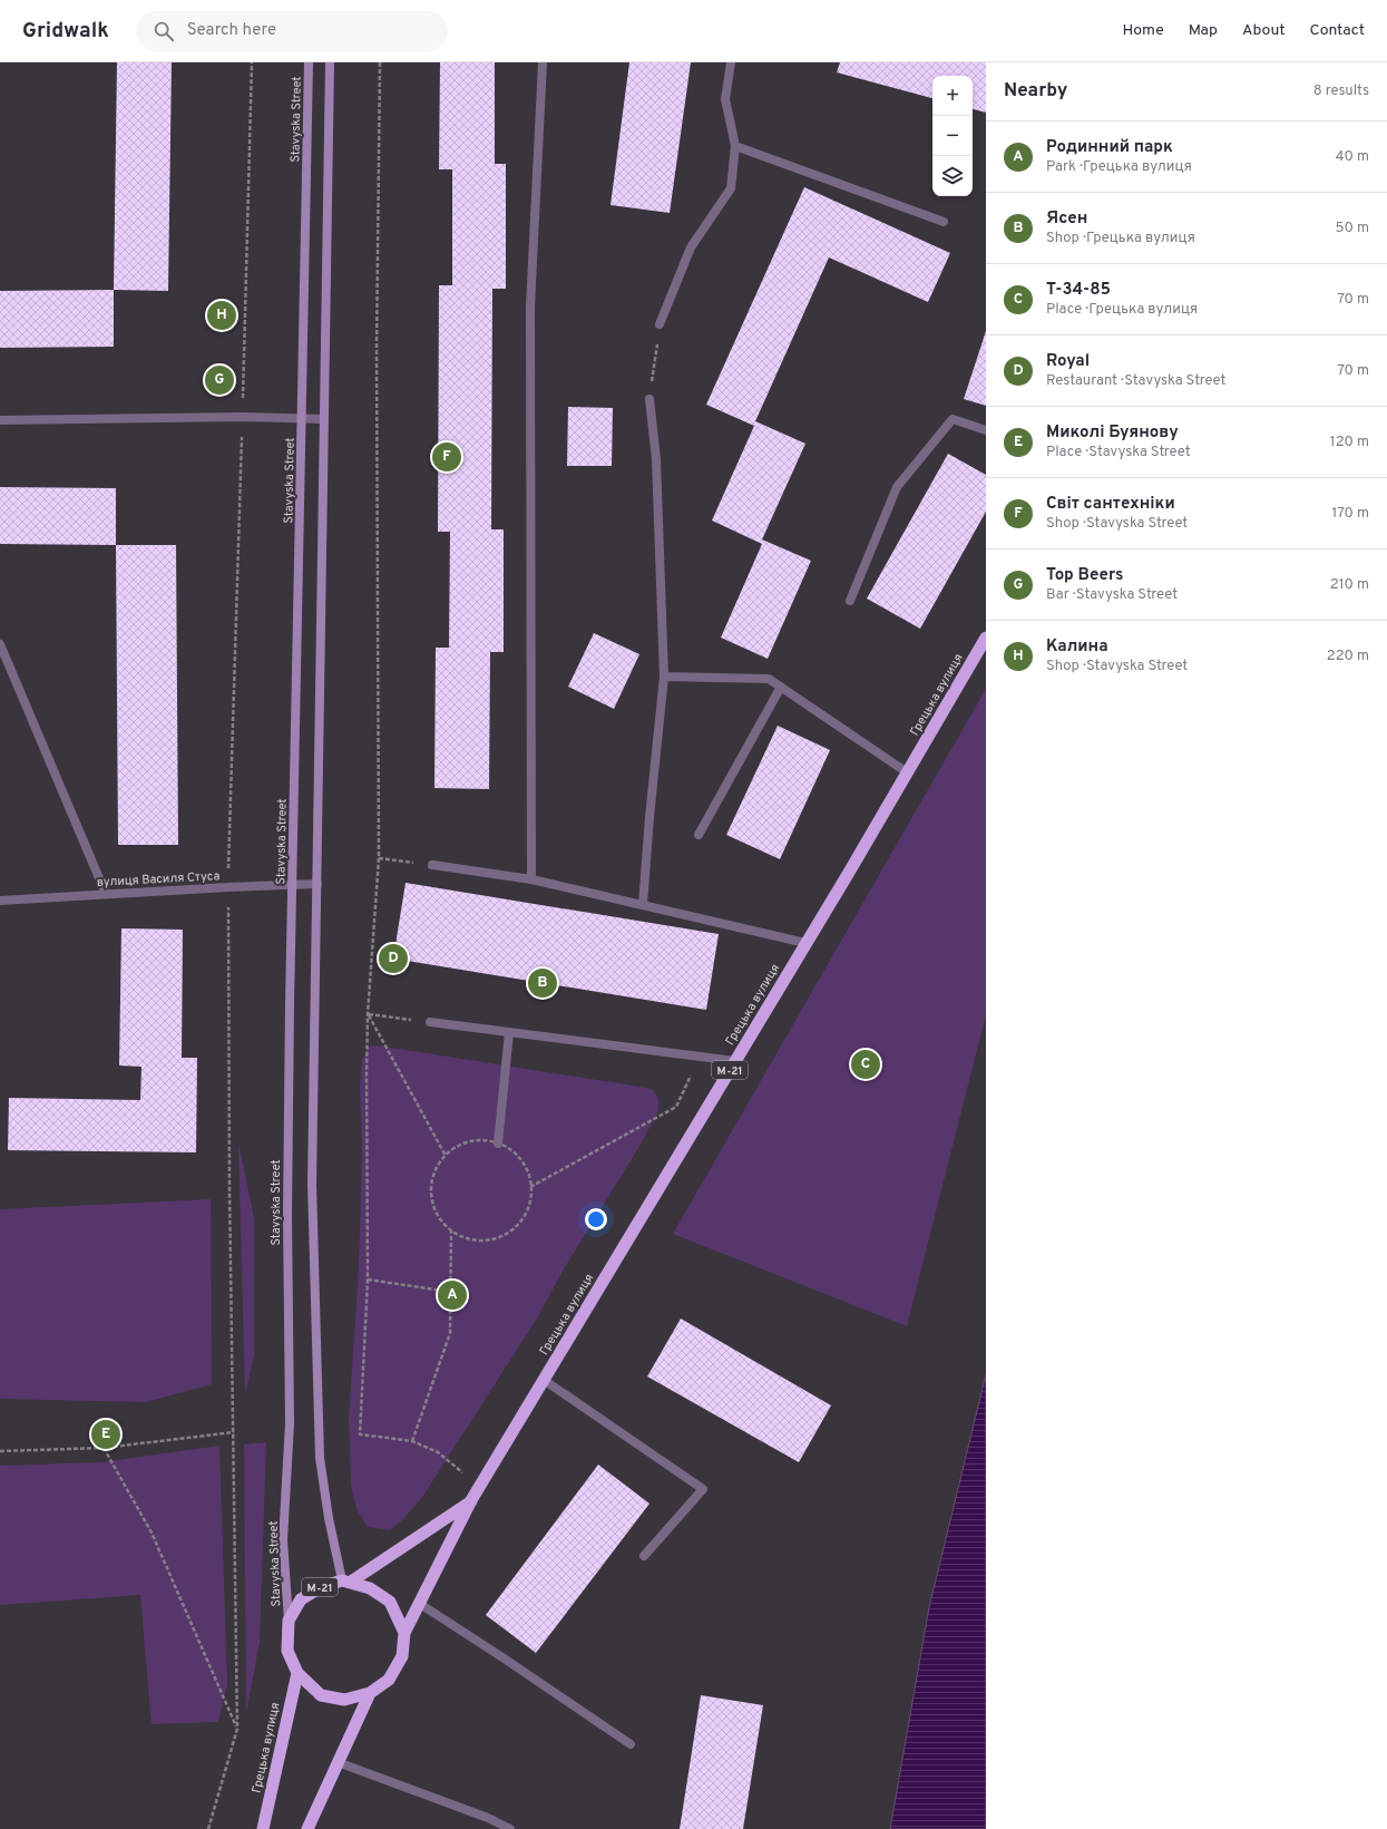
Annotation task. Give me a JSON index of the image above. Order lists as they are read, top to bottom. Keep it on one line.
{"streets":{"highway":["Грецька вулиця","М-21"],"main road":["Stavyska Street"],"street":["вулиця Василя Стуса"]},"crossings":[["Stavyska Street","Грецька вулиця"],["Stavyska Street","вулиця Василя Стуса"],["Stavyska Street","М-21"],["Грецька вулиця","М-21"]],"page":{"header":"Gridwalk","search":"Search here","nav":["Home","Map","About","Contact"],"heading":["Nearby","8 results"],"map_buttons":["+","−"],"list":[{"mark":"A","name":"Родинний парк","note":"Park · Грецька вулиця","value":"40 m"},{"mark":"B","name":"Ясен","note":"Shop · Грецька вулиця","value":"50 m"},{"mark":"C","name":"Т-34-85","note":"Place · Грецька вулиця","value":"70 m"},{"mark":"D","name":"Royal","note":"Restaurant · Stavyska Street","value":"70 m"},{"mark":"E","name":"Миколі Буянову","note":"Place · Stavyska Street","value":"120 m"},{"mark":"F","name":"Світ сантехніки","note":"Shop · Stavyska Street","value":"170 m"},{"mark":"G","name":"Top Beers","note":"Bar · Stavyska Street","value":"210 m"},{"mark":"H","name":"Калина","note":"Shop · Stavyska Street","value":"220 m"}],"pins":["H","G","F","D","B","C","A","E"]}}
